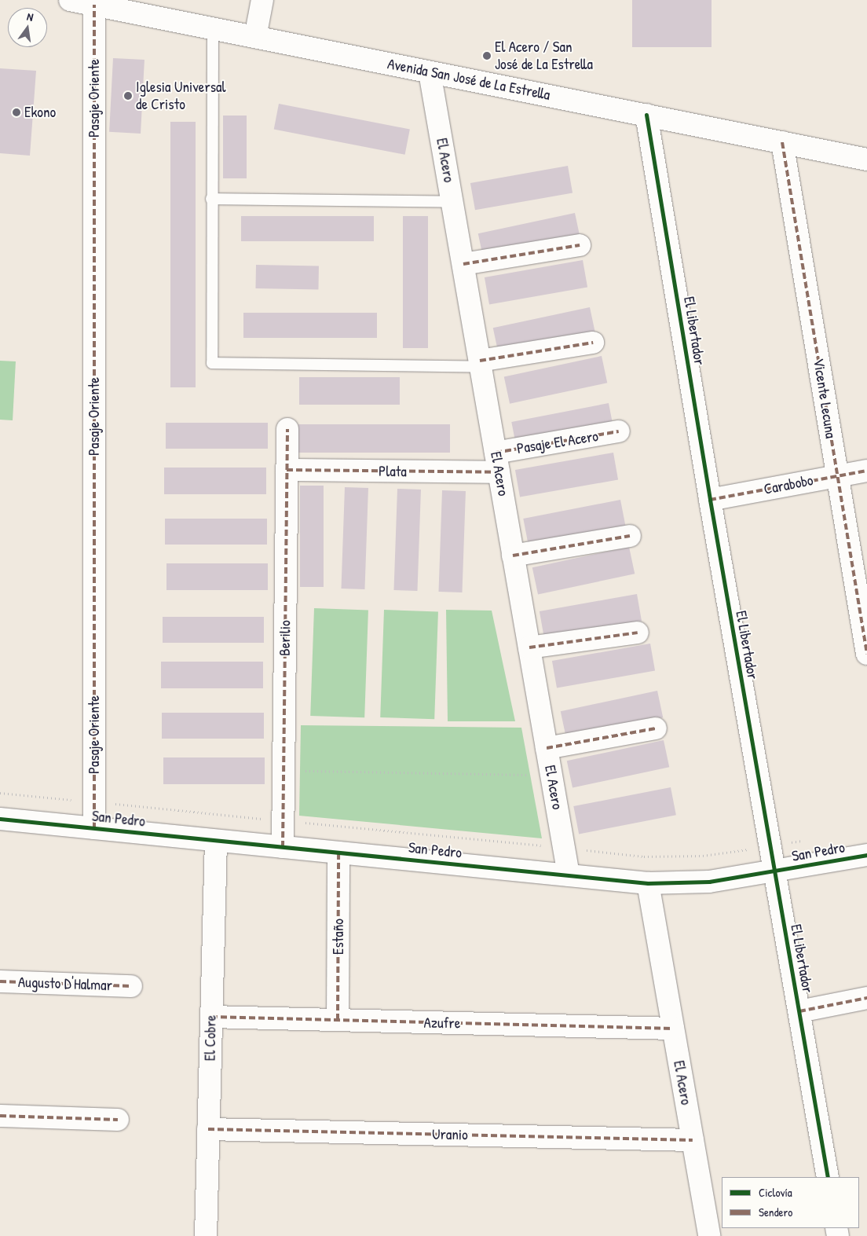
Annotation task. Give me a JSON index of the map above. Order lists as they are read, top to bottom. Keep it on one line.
{"streets":{"street":["Avenida San José de La Estrella","Pasaje Oriente","El Acero","El Libertador","Vicente Lecuna","Pasaje El Acero","Plata","Carabobo","Berilio","San Pedro","Estaño","Augusto D'Halmar","Azufre","El Cobre","Uranio"]},"crossings":[["Avenida San José de La Estrella","Pasaje Oriente"],["Avenida San José de La Estrella","El Acero"],["Avenida San José de La Estrella","El Libertador"],["Avenida San José de La Estrella","Vicente Lecuna"],["Pasaje Oriente","San Pedro"],["El Acero","Pasaje El Acero"],["El Acero","Plata"],["El Acero","San Pedro"],["El Acero","Azufre"],["El Acero","Uranio"],["El Libertador","Carabobo"],["El Libertador","San Pedro"],["Vicente Lecuna","Carabobo"],["Pasaje El Acero","Plata"],["Plata","Berilio"],["Berilio","San Pedro"],["San Pedro","Estaño"],["San Pedro","El Cobre"],["Estaño","Azufre"],["Azufre","El Cobre"],["El Cobre","Uranio"]],"places":["El Acero / San José de La Estrella","Iglesia Universal de Cristo","Ekono"],"legend":["Ciclovía","Sendero"],"north":"top"}
